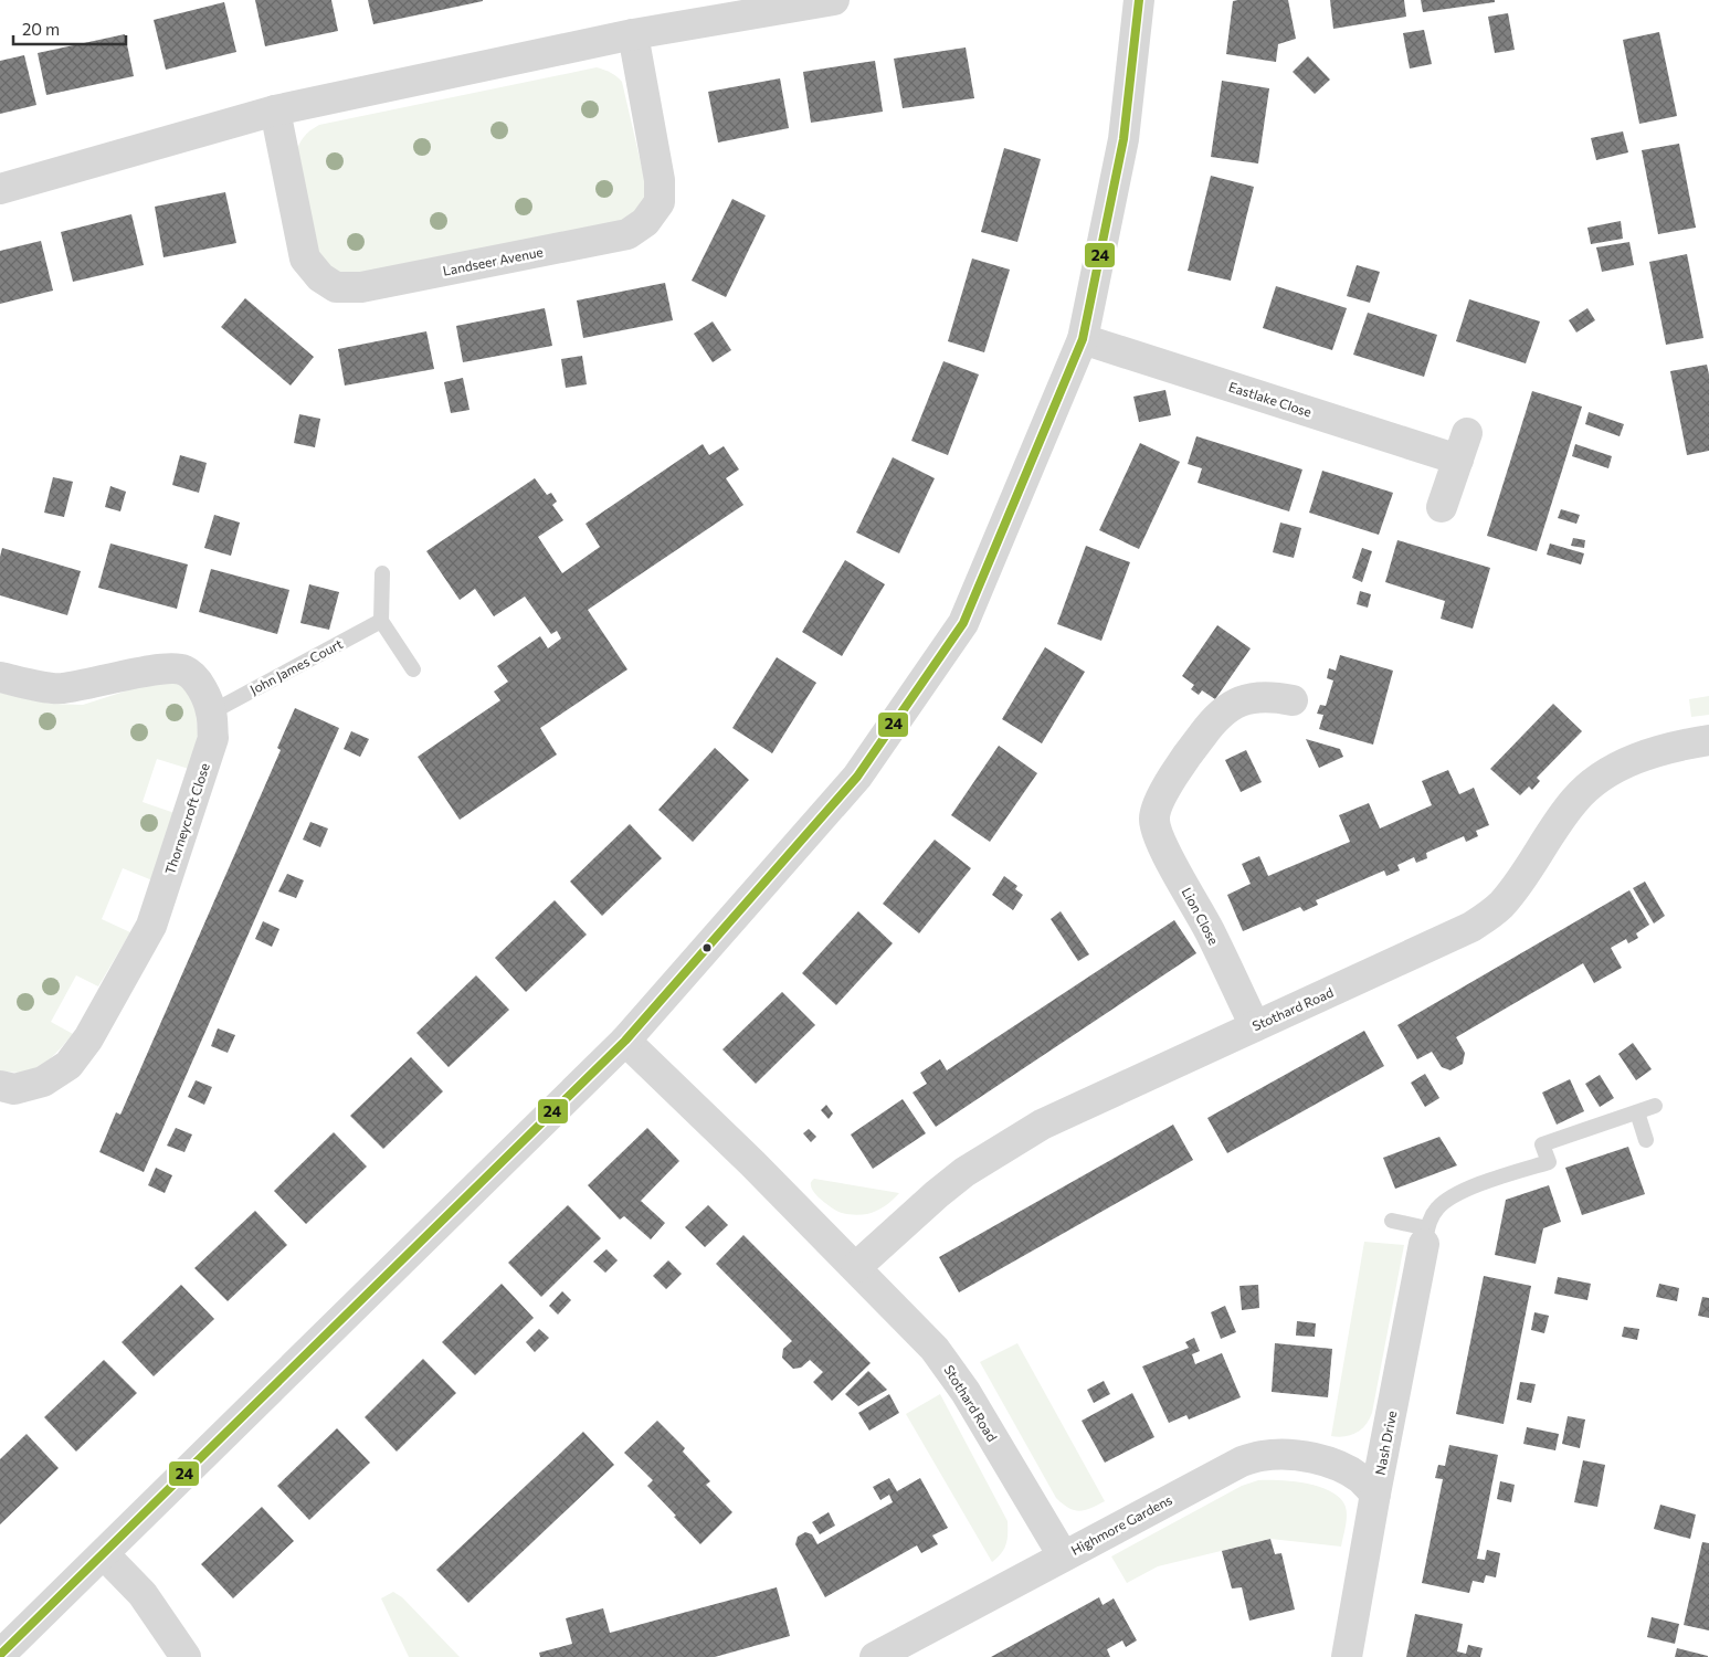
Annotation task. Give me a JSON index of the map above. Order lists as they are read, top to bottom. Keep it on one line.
{"streets":{"street":["Landseer Avenue","Eastlake Close","Thorneycroft Close","Lion Close","Stothard Road","Nash Drive","Highmore Gardens"],"lane":["John James Court"]},"crossings":[["John James Court","Thorneycroft Close"],["Lion Close","Stothard Road"],["Stothard Road","Highmore Gardens"],["Nash Drive","Highmore Gardens"]],"lines":["transit line 24"],"scale_bar":"20 m"}
